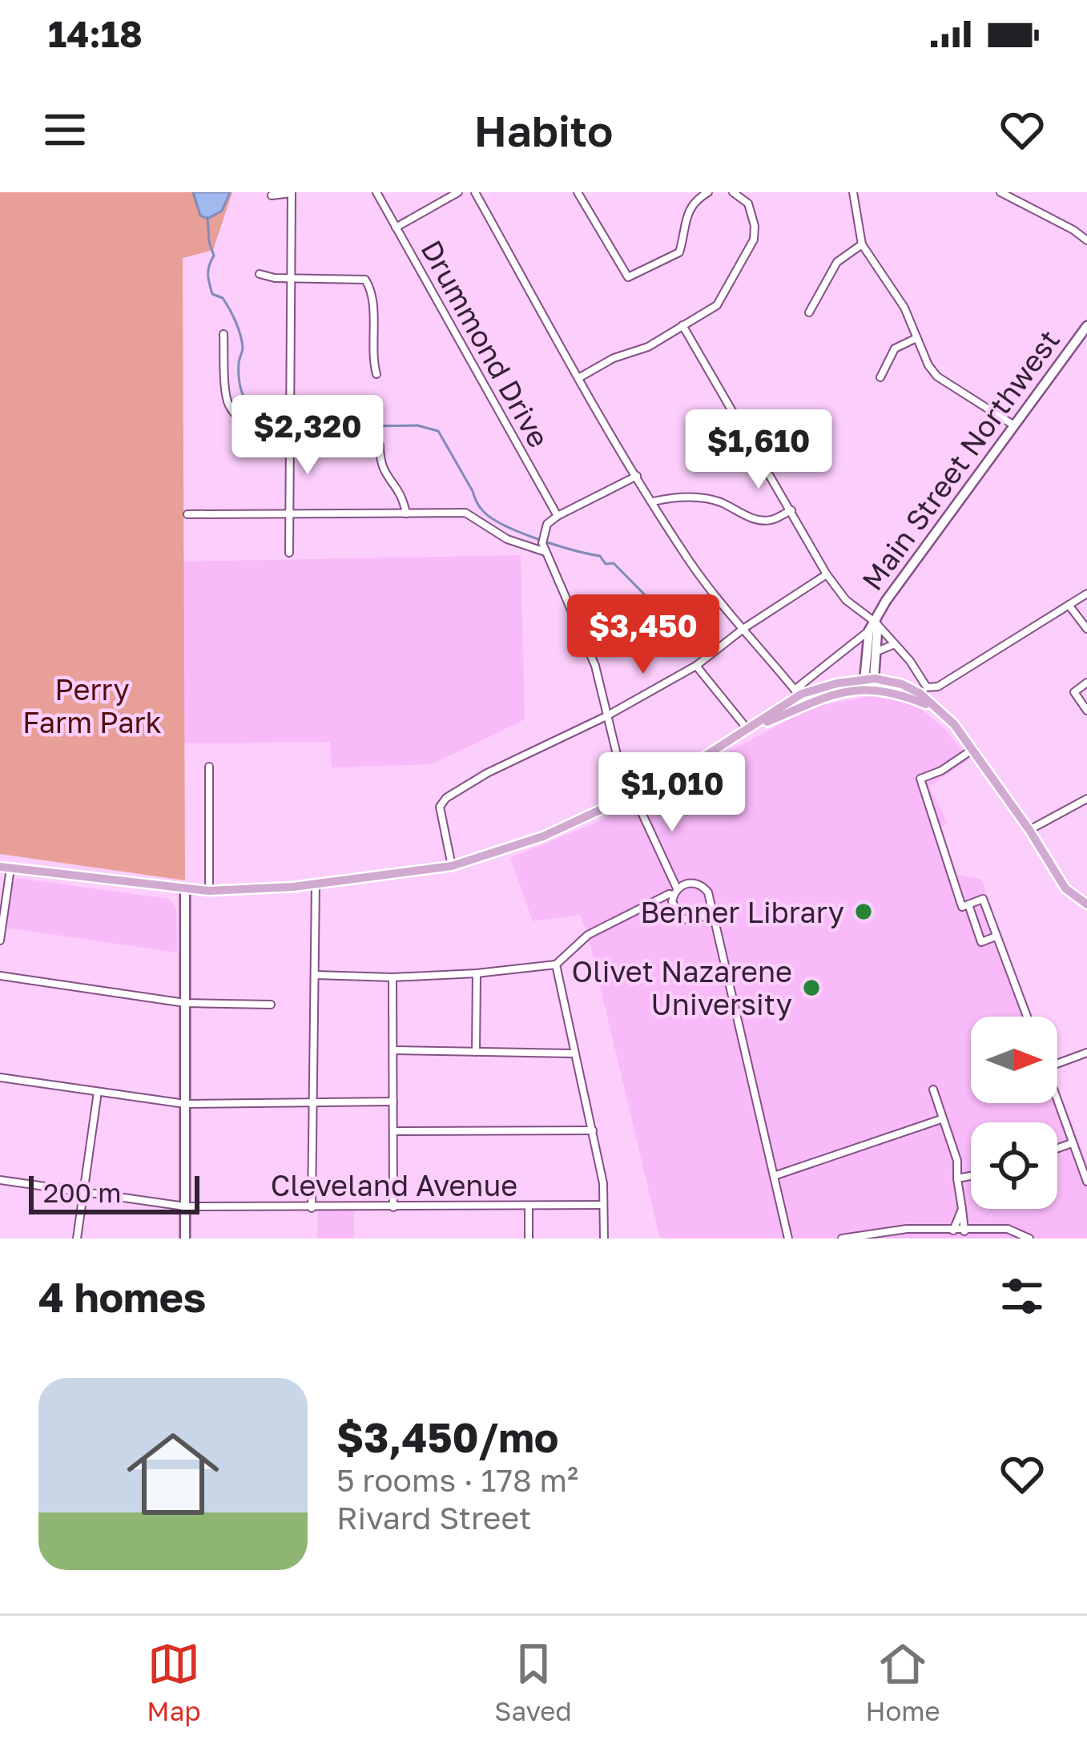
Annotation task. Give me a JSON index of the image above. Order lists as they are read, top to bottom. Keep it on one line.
{"streets":{"main road":["Main Street Northwest"],"street":["Drummond Drive","Cleveland Avenue"]},"parks":["Perry Farm Park"],"places":["Benner Library","Olivet Nazarene University"],"scale_bar":"200 m","north":"right","page":{"status":"14:18","header":"Habito","price":["$2,320","$1,610","$3,450","$1,010"],"scale":"200 m","heading":"4 homes","list":[{"name":"$3,450/mo","note":"5 rooms · 178 m² · Rivard Street"}],"tabs":["Map","Saved","Home"]}}
